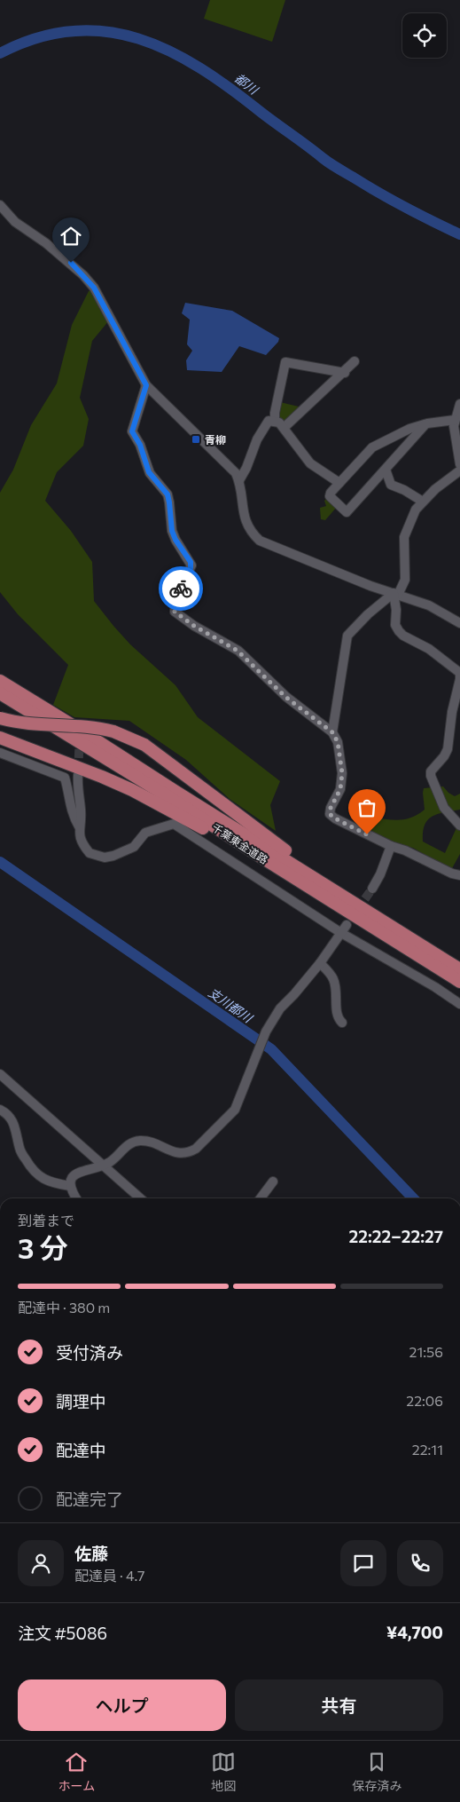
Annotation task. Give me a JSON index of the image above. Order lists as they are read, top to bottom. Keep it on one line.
{"streets":{"highway":["千葉東金道路"]},"water":["都川","支川都川"],"places":{"transit":["青柳"]},"page":{"heading":["3 分","到着まで","22:22–22:27"],"panel":["佐藤","配達員 · 4.7","注文 #5086","¥4,700"],"bar":"配達中 · 380 m","list":[["受付済み","21:56"],["調理中","22:06"],["配達中","22:11"],"配達完了"],"buttons":["ヘルプ","共有"],"tabs":["ホーム","地図","保存済み"]}}
